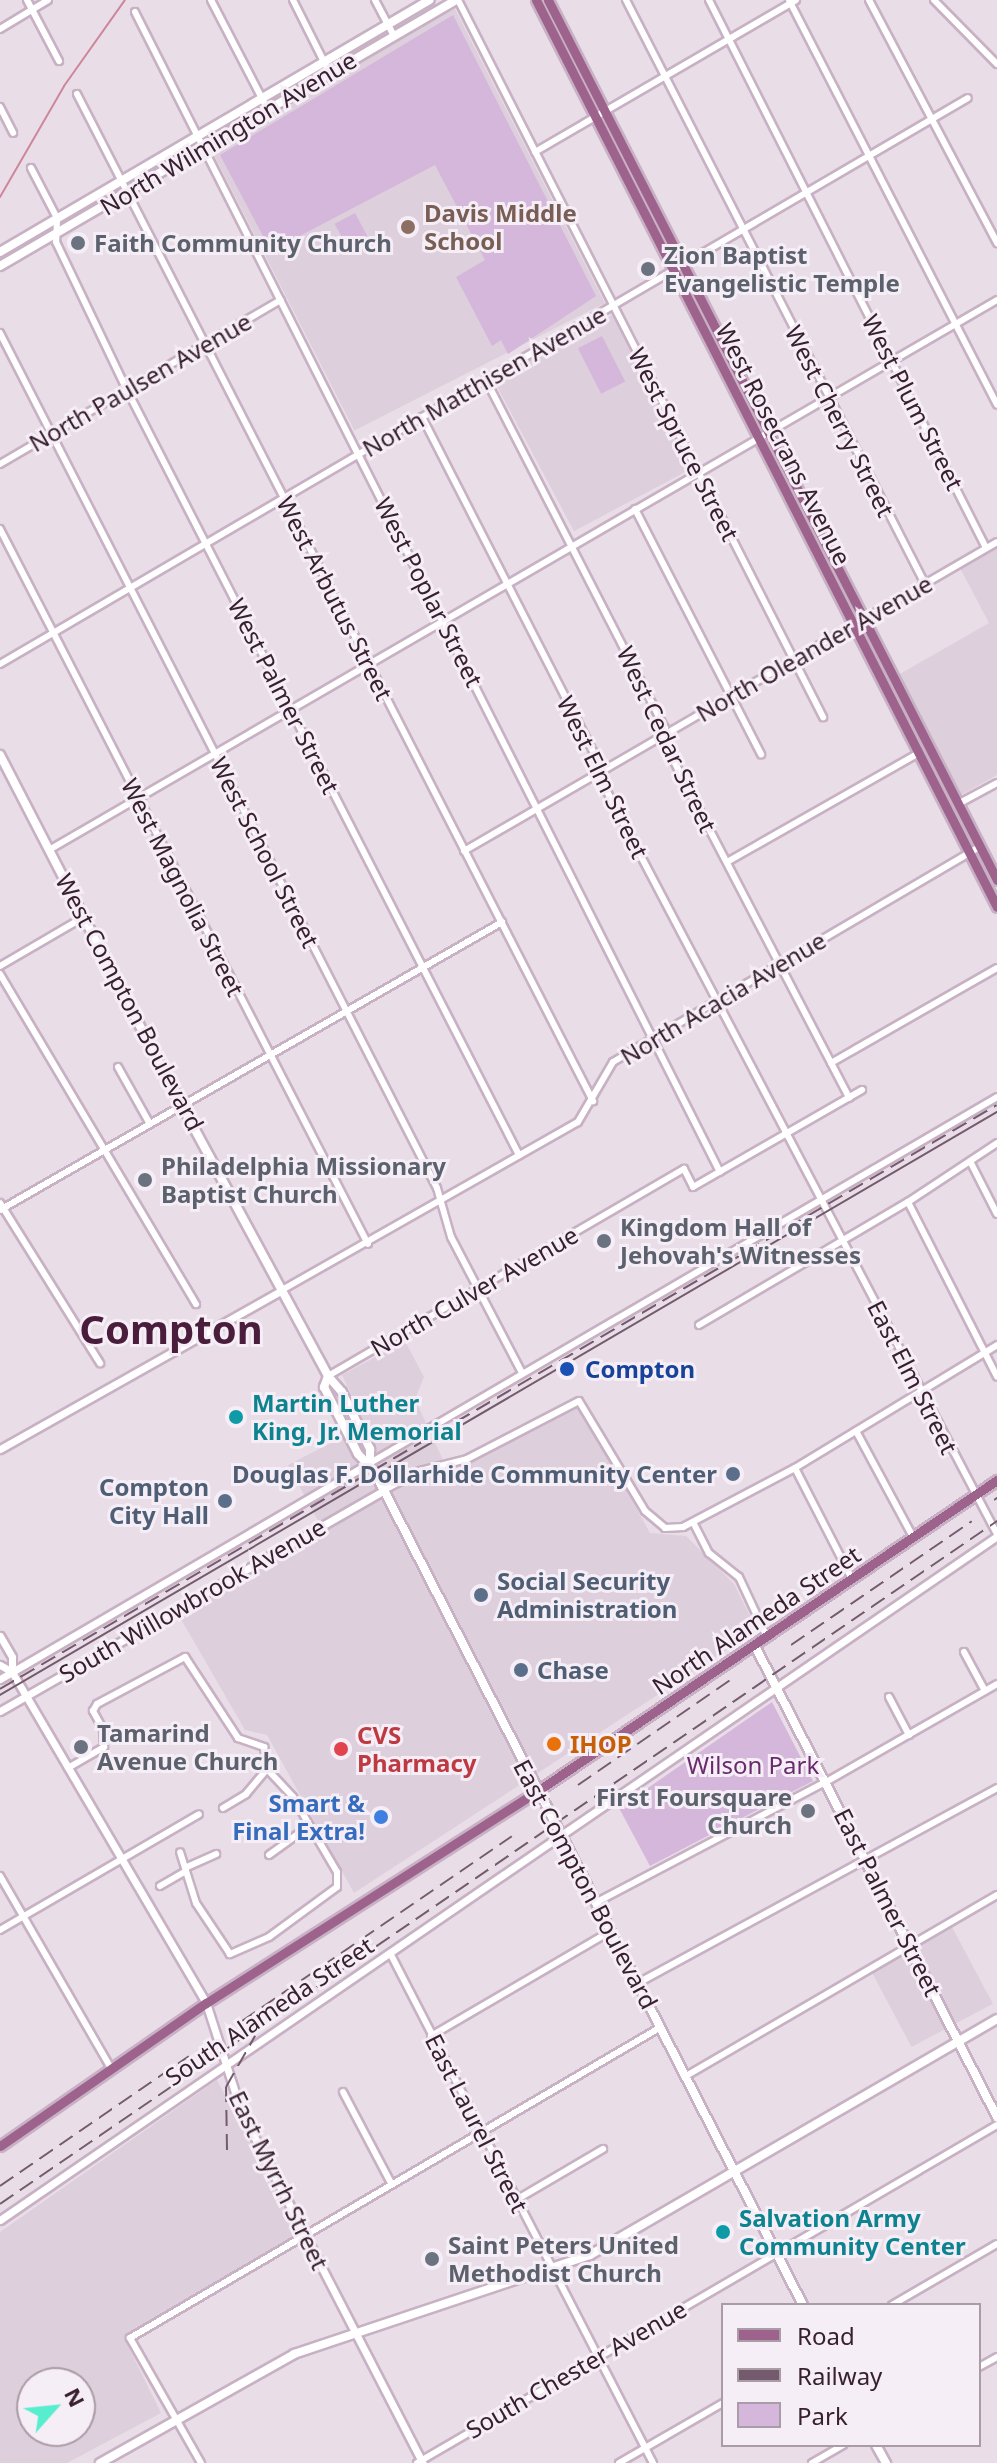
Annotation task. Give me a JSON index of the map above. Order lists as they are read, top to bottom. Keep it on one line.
{"streets":{"main road":["North Wilmington Avenue","West Rosecrans Avenue","West Compton Boulevard","North Alameda Street","East Compton Boulevard","East Palmer Street","South Alameda Street"],"street":["North Matthisen Avenue","North Paulsen Avenue","West Plum Street","West Cherry Street","West Spruce Street","West Poplar Street","West Arbutus Street","North Oleander Avenue","West Palmer Street","West Cedar Street","West Elm Street","West School Street","West Magnolia Street","North Acacia Avenue","North Culver Avenue","East Elm Street","South Willowbrook Avenue","East Laurel Street","East Myrrh Street","South Chester Avenue"]},"crossings":[["North Wilmington Avenue","West Spruce Street"],["North Wilmington Avenue","West Poplar Street"],["North Wilmington Avenue","West Arbutus Street"],["North Wilmington Avenue","West Palmer Street"],["North Matthisen Avenue","West Plum Street"],["North Matthisen Avenue","West Cherry Street"],["North Matthisen Avenue","West Spruce Street"],["North Matthisen Avenue","West Rosecrans Avenue"],["North Matthisen Avenue","West Poplar Street"],["North Matthisen Avenue","West Arbutus Street"],["North Matthisen Avenue","West Palmer Street"],["North Matthisen Avenue","West Cedar Street"],["North Matthisen Avenue","West Elm Street"],["North Matthisen Avenue","West School Street"],["North Matthisen Avenue","West Magnolia Street"],["North Paulsen Avenue","West Poplar Street"],["North Paulsen Avenue","West Arbutus Street"],["North Paulsen Avenue","West Palmer Street"],["North Paulsen Avenue","West School Street"],["West Plum Street","North Oleander Avenue"],["West Cherry Street","North Oleander Avenue"],["West Spruce Street","North Oleander Avenue"],["West Rosecrans Avenue","North Oleander Avenue"],["West Rosecrans Avenue","North Acacia Avenue"],["West Poplar Street","North Oleander Avenue"],["West Poplar Street","North Acacia Avenue"],["West Poplar Street","North Culver Avenue"],["West Arbutus Street","North Oleander Avenue"],["West Arbutus Street","North Acacia Avenue"],["North Oleander Avenue","West Cedar Street"],["North Oleander Avenue","West Elm Street"],["West Palmer Street","North Acacia Avenue"],["West Cedar Street","North Acacia Avenue"],["West Cedar Street","North Culver Avenue"],["West Elm Street","North Acacia Avenue"],["West Elm Street","North Culver Avenue"],["West Elm Street","East Elm Street"],["West School Street","North Acacia Avenue"],["West School Street","North Culver Avenue"],["West Magnolia Street","North Acacia Avenue"],["North Acacia Avenue","West Compton Boulevard"],["West Compton Boulevard","North Culver Avenue"],["West Compton Boulevard","South Willowbrook Avenue"],["West Compton Boulevard","East Compton Boulevard"],["North Culver Avenue","East Elm Street"],["East Elm Street","North Alameda Street"],["South Willowbrook Avenue","East Compton Boulevard"],["South Willowbrook Avenue","East Myrrh Street"],["North Alameda Street","East Compton Boulevard"],["North Alameda Street","East Palmer Street"],["North Alameda Street","South Alameda Street"],["East Compton Boulevard","South Alameda Street"],["East Compton Boulevard","South Chester Avenue"],["South Alameda Street","East Laurel Street"],["South Alameda Street","East Myrrh Street"],["East Laurel Street","South Chester Avenue"],["East Myrrh Street","South Chester Avenue"]],"districts":["Compton"],"parks":["Wilson Park"],"places":["Davis Middle School","Faith Community Church","Zion Baptist Evangelistic Temple","Philadelphia Missionary Baptist Church","Kingdom Hall of Jehovah's Witnesses","Compton","Martin Luther King, Jr. Memorial","Douglas F. Dollarhide Community Center","Compton City Hall","Social Security Administration","Chase","IHOP","Tamarind Avenue Church","CVS Pharmacy","First Foursquare Church","Smart & Final Extra!","Salvation Army Community Center","Saint Peters United Methodist Church"],"legend":["Road","Railway","Park"],"north":"top right"}
